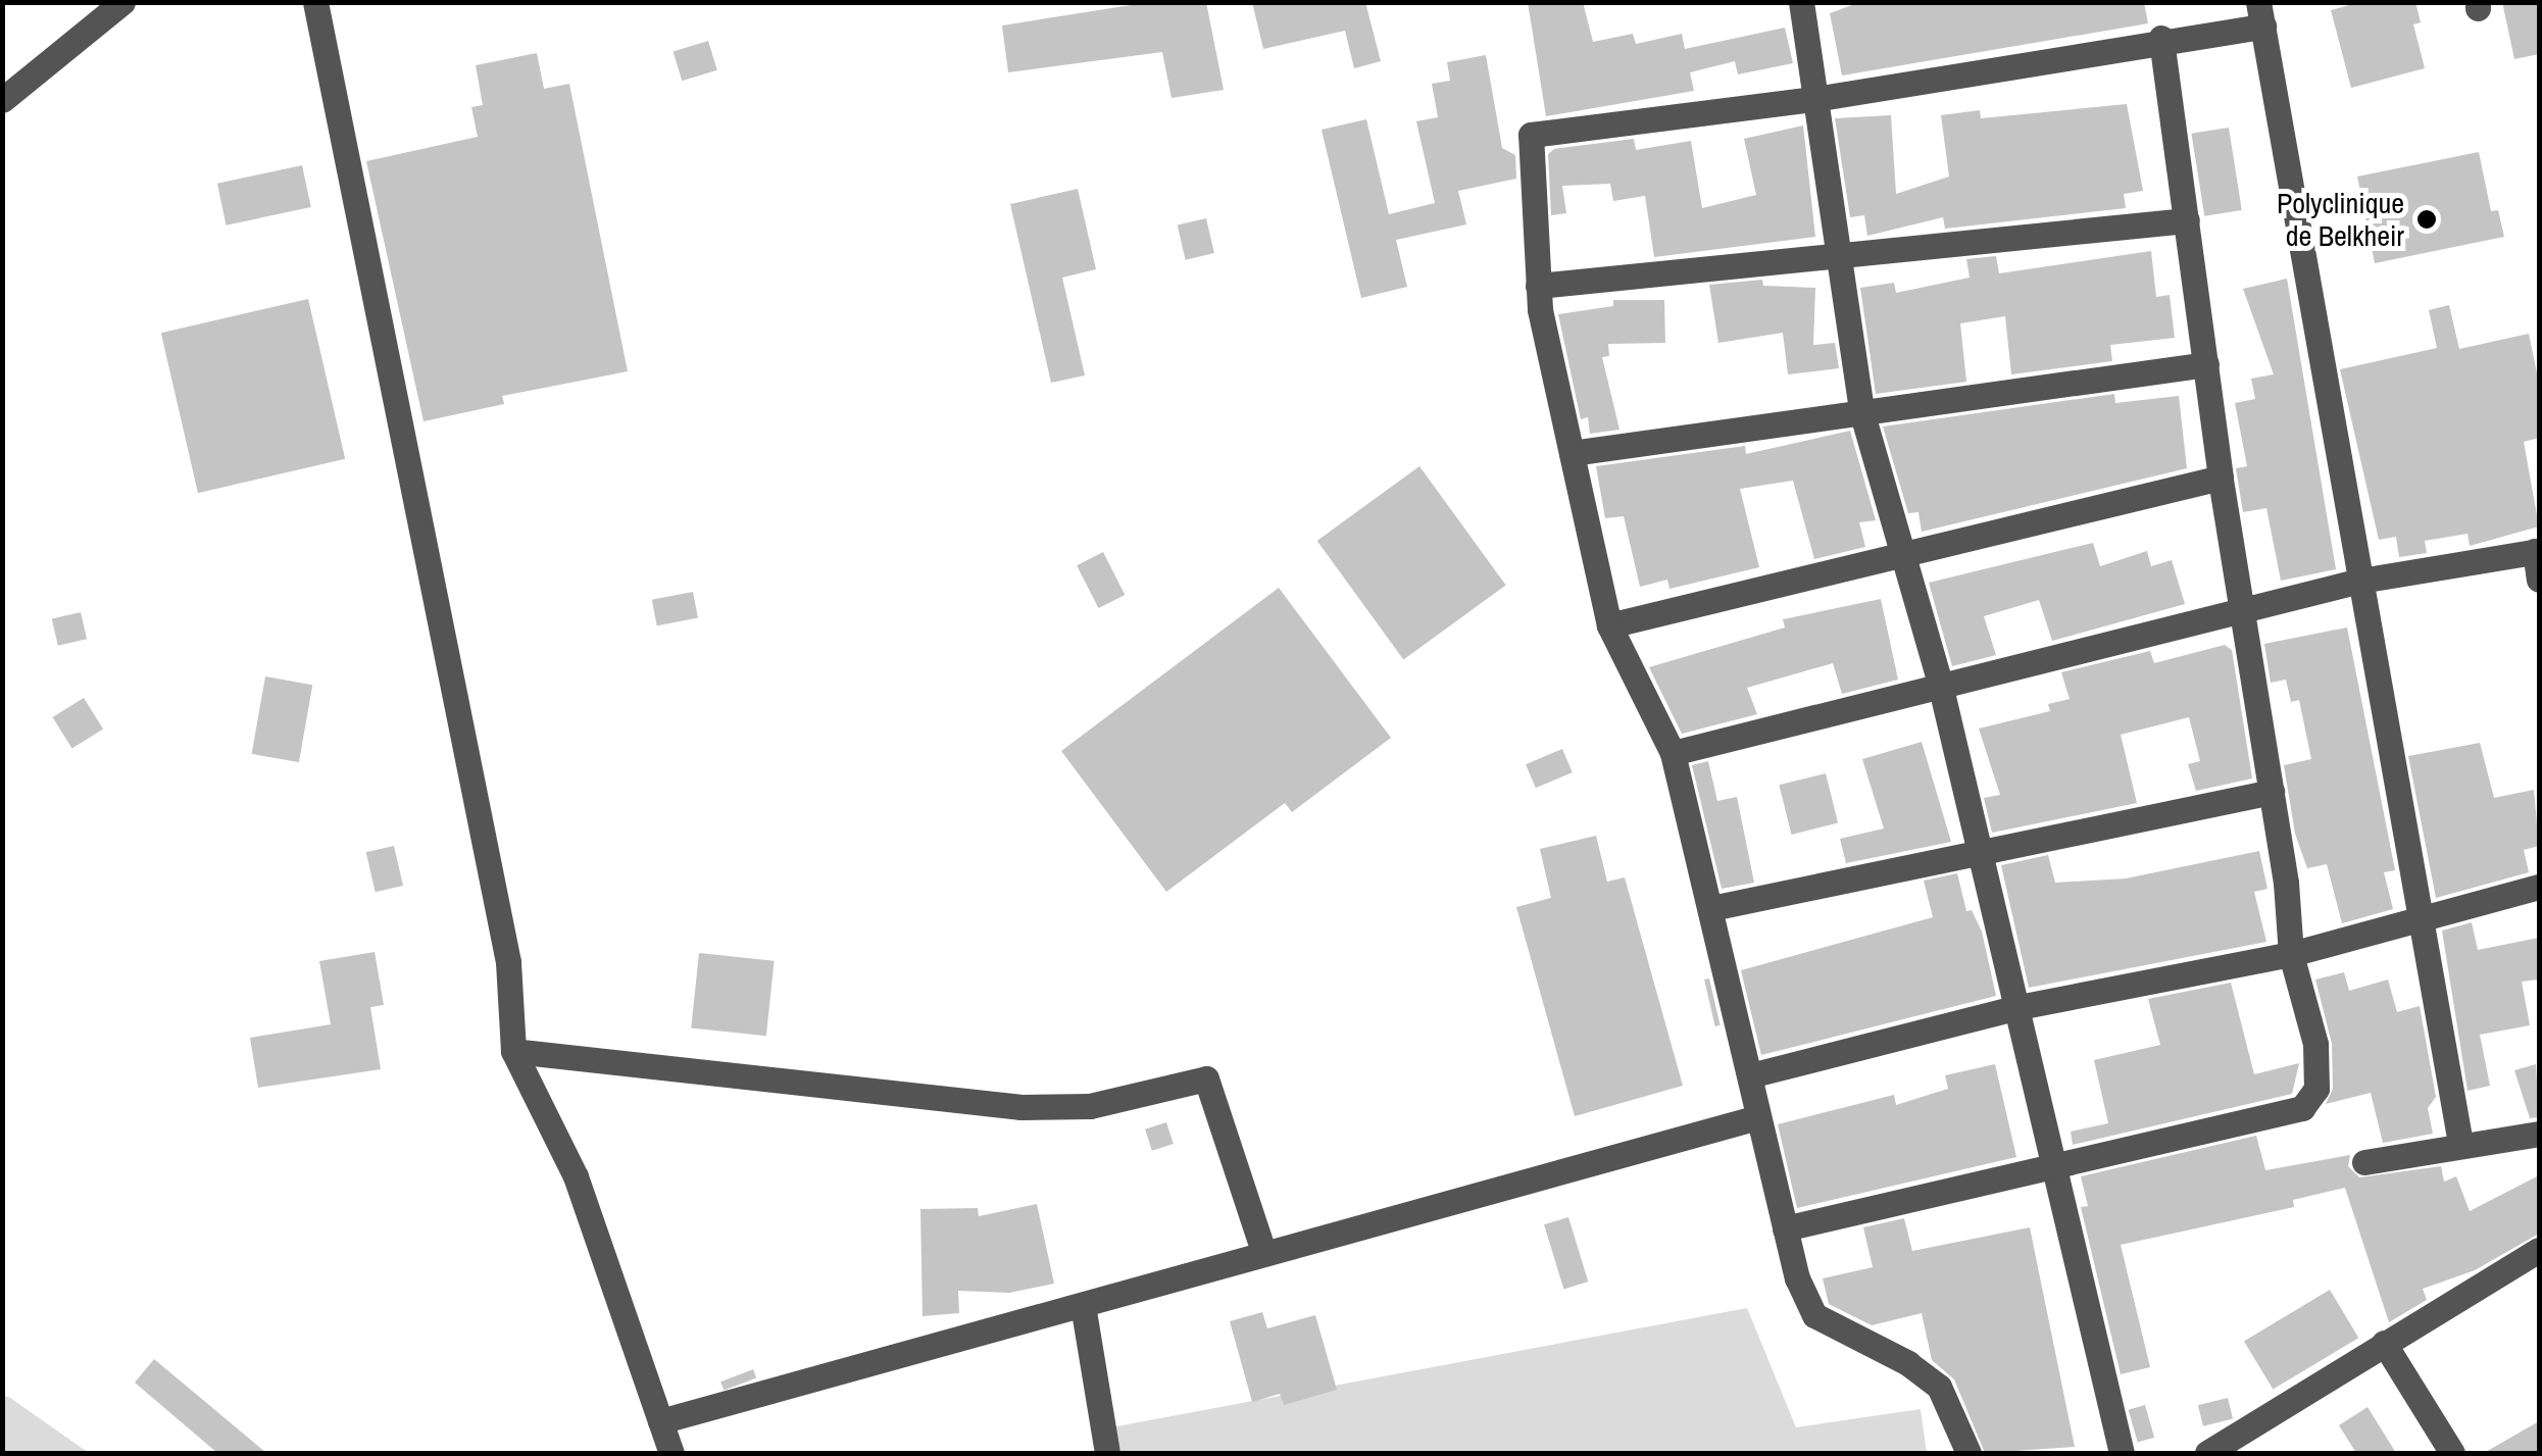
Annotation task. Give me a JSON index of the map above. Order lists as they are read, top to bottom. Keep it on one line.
{"places":["Polyclinique de Belkheir"]}
